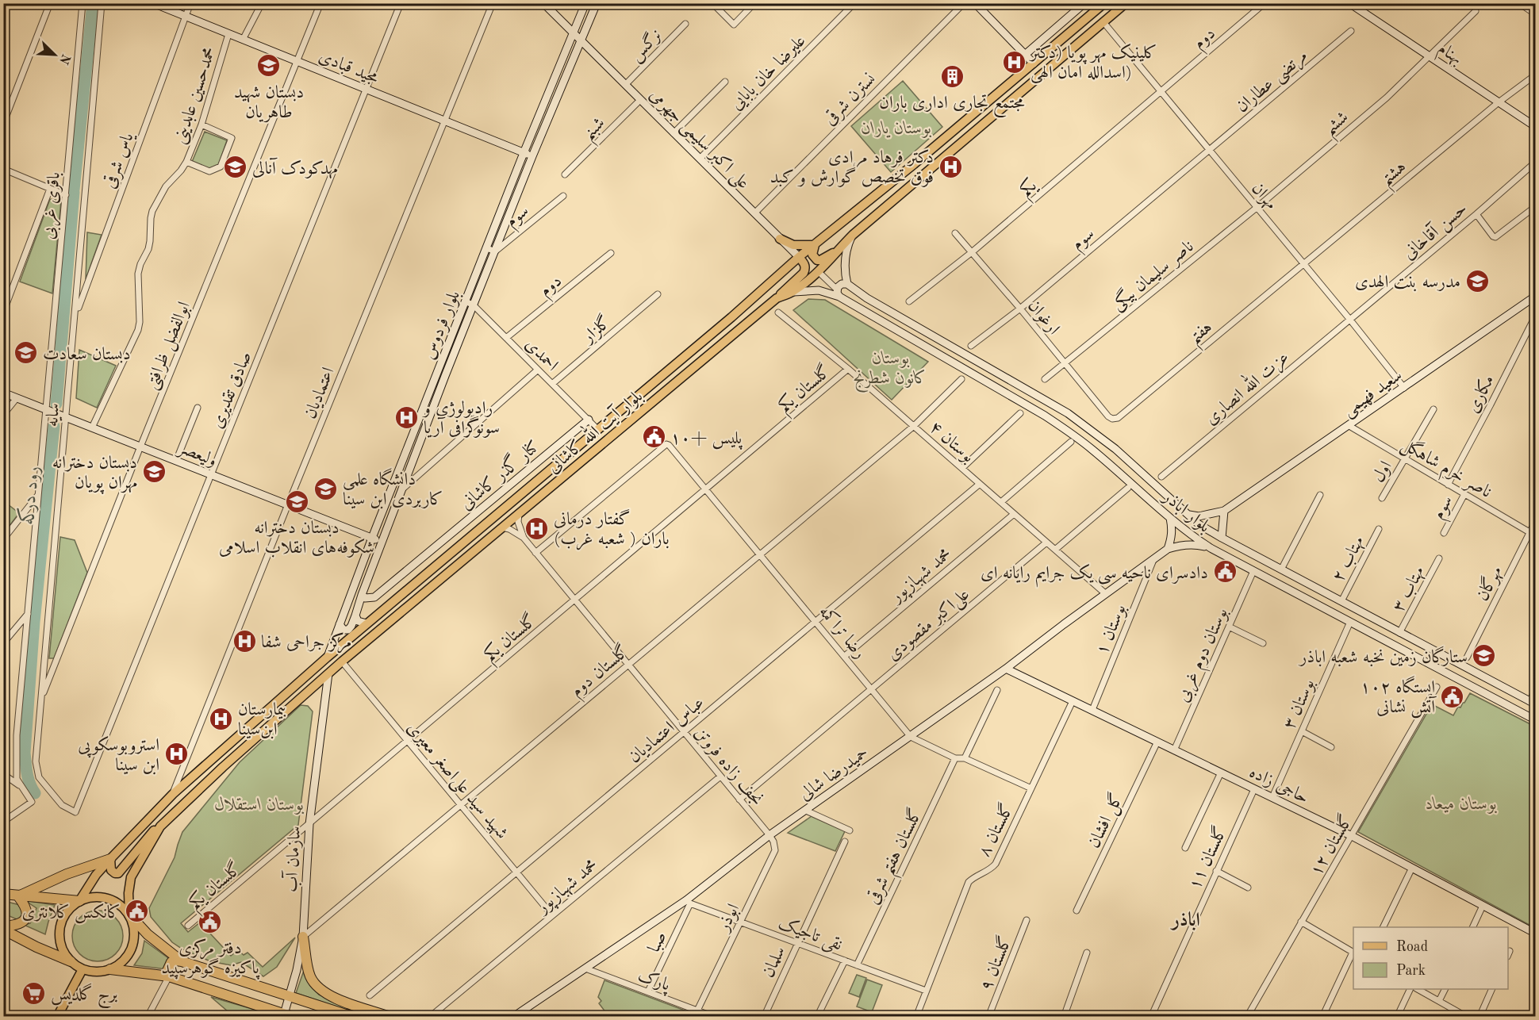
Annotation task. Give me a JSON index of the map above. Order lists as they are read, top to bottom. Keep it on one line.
{"streets":{"main road":["بهنام","مجید قبادی","علی اکبر سلیمی جهرمی","بلوار فردوس","سعید فهیمی","بلوار آیت الله کاشانی","ولیعصر","کنار گذر کاشانی","بلوار اباذر","حمیدرضا شالی","حاجی زاده","سازمان آب"],"street":["دوم","نرگس","علیرضا خان بابایی","مرتضی عطاران","محمدحسین عابدینی","نسترن شرقی","ششم","شبنم","یاس شرقی","هشتم","یکم","مهران","باقری غربی","سوم","حسن آقاخانی","ناصر سلیمان بیگی","ارغوان","گلزار","هفتم","ابوالفضل ظرافتی","احمدی","عزت الله انصاری","گلستان یکم","صادق تقدیری","اعتمادیان","مکاری","سایه","بوستان ۴","ناصر خرم شاهگل","اول","مهتاب ۲","محمد شهبازپور","مهرگان","مهتاب ۳","علی‌اکبر مقصودی","بوستان ۱","رضا تراکمه","بوستان دوم غربی","گلستان دوم","بوستان ۳","عباس اعتمادیان","نجف زاده فروتن","شهید سید علی‌اصغر معیری","گل افشان","گلستان ٨","گلستان ۱۲","گلستان هفتم شرقی","گلستان ۱۱","ابوذر","نقی تاجیک","صبا","سلمان","گلستان ۹","پارک"]},"crossings":[["دوم","یکم"],["دوم","مهران"],["دوم","احمدی"],["نرگس","علی اکبر سلیمی جهرمی"],["بهنام","ششم"],["بهنام","هشتم"],["مجید قبادی","محمدحسین عابدینی"],["مجید قبادی","یاس شرقی"],["مجید قبادی","بلوار فردوس"],["مجید قبادی","ابوالفضل ظرافتی"],["مجید قبادی","صادق تقدیری"],["مجید قبادی","اعتمادیان"],["علیرضا خان بابایی","علی اکبر سلیمی جهرمی"],["مرتضی عطاران","مهران"],["مرتضی عطاران","سوم"],["محمدحسین عابدینی","ولیعصر"],["نسترن شرقی","علی اکبر سلیمی جهرمی"],["ششم","مهران"],["ششم","ناصر سلیمان بیگی"],["شبنم","علی اکبر سلیمی جهرمی"],["علی اکبر سلیمی جهرمی","بلوار فردوس"],["علی اکبر سلیمی جهرمی","بلوار آیت الله کاشانی"],["یاس شرقی","سایه"],["هشتم","مهران"],["هشتم","هفتم"],["یکم","مهران"],["یکم","ارغوان"],["مهران","سوم"],["مهران","حسن آقاخانی"],["مهران","ناصر سلیمان بیگی"],["مهران","هفتم"],["مهران","عزت الله انصاری"],["مهران","سعید فهیمی"],["مهران","بلوار آیت الله کاشانی"],["باقری غربی","ولیعصر"],["سوم","ارغوان"],["سوم","بلوار فردوس"],["سوم","ناصر خرم شاهگل"],["حسن آقاخانی","عزت الله انصاری"],["ناصر سلیمان بیگی","ارغوان"],["ارغوان","هفتم"],["بلوار فردوس","احمدی"],["بلوار فردوس","بلوار آیت الله کاشانی"],["بلوار فردوس","ولیعصر"],["بلوار فردوس","کنار گذر کاشانی"],["گلزار","احمدی"],["ابوالفضل ظرافتی","سایه"],["ابوالفضل ظرافتی","ولیعصر"],["احمدی","بلوار آیت الله کاشانی"],["احمدی","کنار گذر کاشانی"],["گلستان یکم","بوستان ۴"],["گلستان یکم","رضا تراکمه"],["گلستان یکم","نجف زاده فروتن"],["گلستان یکم","شهید سید علی‌اصغر معیری"],["گلستان یکم","سازمان آب"],["صادق تقدیری","سایه"],["صادق تقدیری","ولیعصر"],["سعید فهیمی","ناصر خرم شاهگل"],["اعتمادیان","بلوار آیت الله کاشانی"],["اعتمادیان","ولیعصر"],["مکاری","ناصر خرم شاهگل"],["سایه","ولیعصر"],["بلوار آیت الله کاشانی","بلوار اباذر"],["بلوار آیت الله کاشانی","نجف زاده فروتن"],["بلوار آیت الله کاشانی","شهید سید علی‌اصغر معیری"],["بلوار آیت الله کاشانی","سازمان آب"],["بوستان ۴","محمد شهبازپور"],["بوستان ۴","علی‌اکبر مقصودی"],["بوستان ۴","گلستان دوم"],["بوستان ۴","عباس اعتمادیان"],["بوستان ۴","حمیدرضا شالی"],["ناصر خرم شاهگل","اول"],["ناصر خرم شاهگل","مهرگان"],["بلوار اباذر","مهتاب ۲"],["بلوار اباذر","مهتاب ۳"],["بلوار اباذر","بوستان دوم غربی"],["بلوار اباذر","بوستان ۳"],["محمد شهبازپور","رضا تراکمه"],["محمد شهبازپور","نجف زاده فروتن"],["محمد شهبازپور","شهید سید علی‌اصغر معیری"],["علی‌اکبر مقصودی","رضا تراکمه"],["علی‌اکبر مقصودی","نجف زاده فروتن"],["بوستان ۱","حمیدرضا شالی"],["بوستان ۱","حاجی زاده"],["رضا تراکمه","گلستان دوم"],["رضا تراکمه","عباس اعتمادیان"],["رضا تراکمه","نجف زاده فروتن"],["رضا تراکمه","حمیدرضا شالی"],["رضا تراکمه","گلستان ٨"],["رضا تراکمه","گلستان هفتم شرقی"],["بوستان دوم غربی","حاجی زاده"],["گلستان دوم","نجف زاده فروتن"],["گلستان دوم","شهید سید علی‌اصغر معیری"],["گلستان دوم","سازمان آب"],["بوستان ۳","حاجی زاده"],["عباس اعتمادیان","نجف زاده فروتن"],["عباس اعتمادیان","شهید سید علی‌اصغر معیری"],["نجف زاده فروتن","حمیدرضا شالی"],["نجف زاده فروتن","ابوذر"],["حمیدرضا شالی","حاجی زاده"],["حمیدرضا شالی","ابوذر"],["حمیدرضا شالی","نقی تاجیک"],["حمیدرضا شالی","صبا"],["حمیدرضا شالی","پارک"],["حاجی زاده","گل افشان"],["حاجی زاده","گلستان ٨"],["حاجی زاده","گلستان ۱۲"],["حاجی زاده","گلستان ۱۱"],["گلستان ٨","نقی تاجیک"],["گلستان هفتم شرقی","نقی تاجیک"],["ابوذر","نقی تاجیک"],["ابوذر","پارک"],["نقی تاجیک","صبا"],["نقی تاجیک","سلمان"],["صبا","پارک"]],"districts":["اباذر"],"water":["رود درکه"],"parks":["بوستان یاران","بوستان کانون شطرنج","بوستان میعاد","بوستان استقلال"],"places":{"hospital":["کلینیک مهر پویا (دکتر اسدالله امان الهی)","دکتر فرهاد مرادی فوق تخصص گوارش و کبد","رادیولوژی و سونوگرافی آریا","گفتار درمانی باران ( شعبه غرب)","مرکز جراحی شفا","بیمارستان ابن‌سینا","استروبوسکوپی ابن سینا"],"school or university":["دبستان شهید طاهریان","مهدکودک آنالی","مدرسه بنت الهدی","دبستان سعادت","دبستان دخترانه مهران پويان","دانشگاه علمی کاربردی ابن سینا","دبستان دخترانه شکوفه‌های انقلاب اسلامی","ستارگان زمین نخبه شعبه اباذر"],"building":["مجتمع تجاری اداری باران"],"public building":["پلیس +۱۰","دادسرای ناحیه سی یک جرایم رایانه ای","ایستگاه ۱۰۲ آتش نشانی","کانکس کلانتری","دفتر مرکزی پاکیزه گوهرسپید"],"supermarket":["برج گلدیس"]},"legend":["Road","Park"],"north":"bottom right"}
